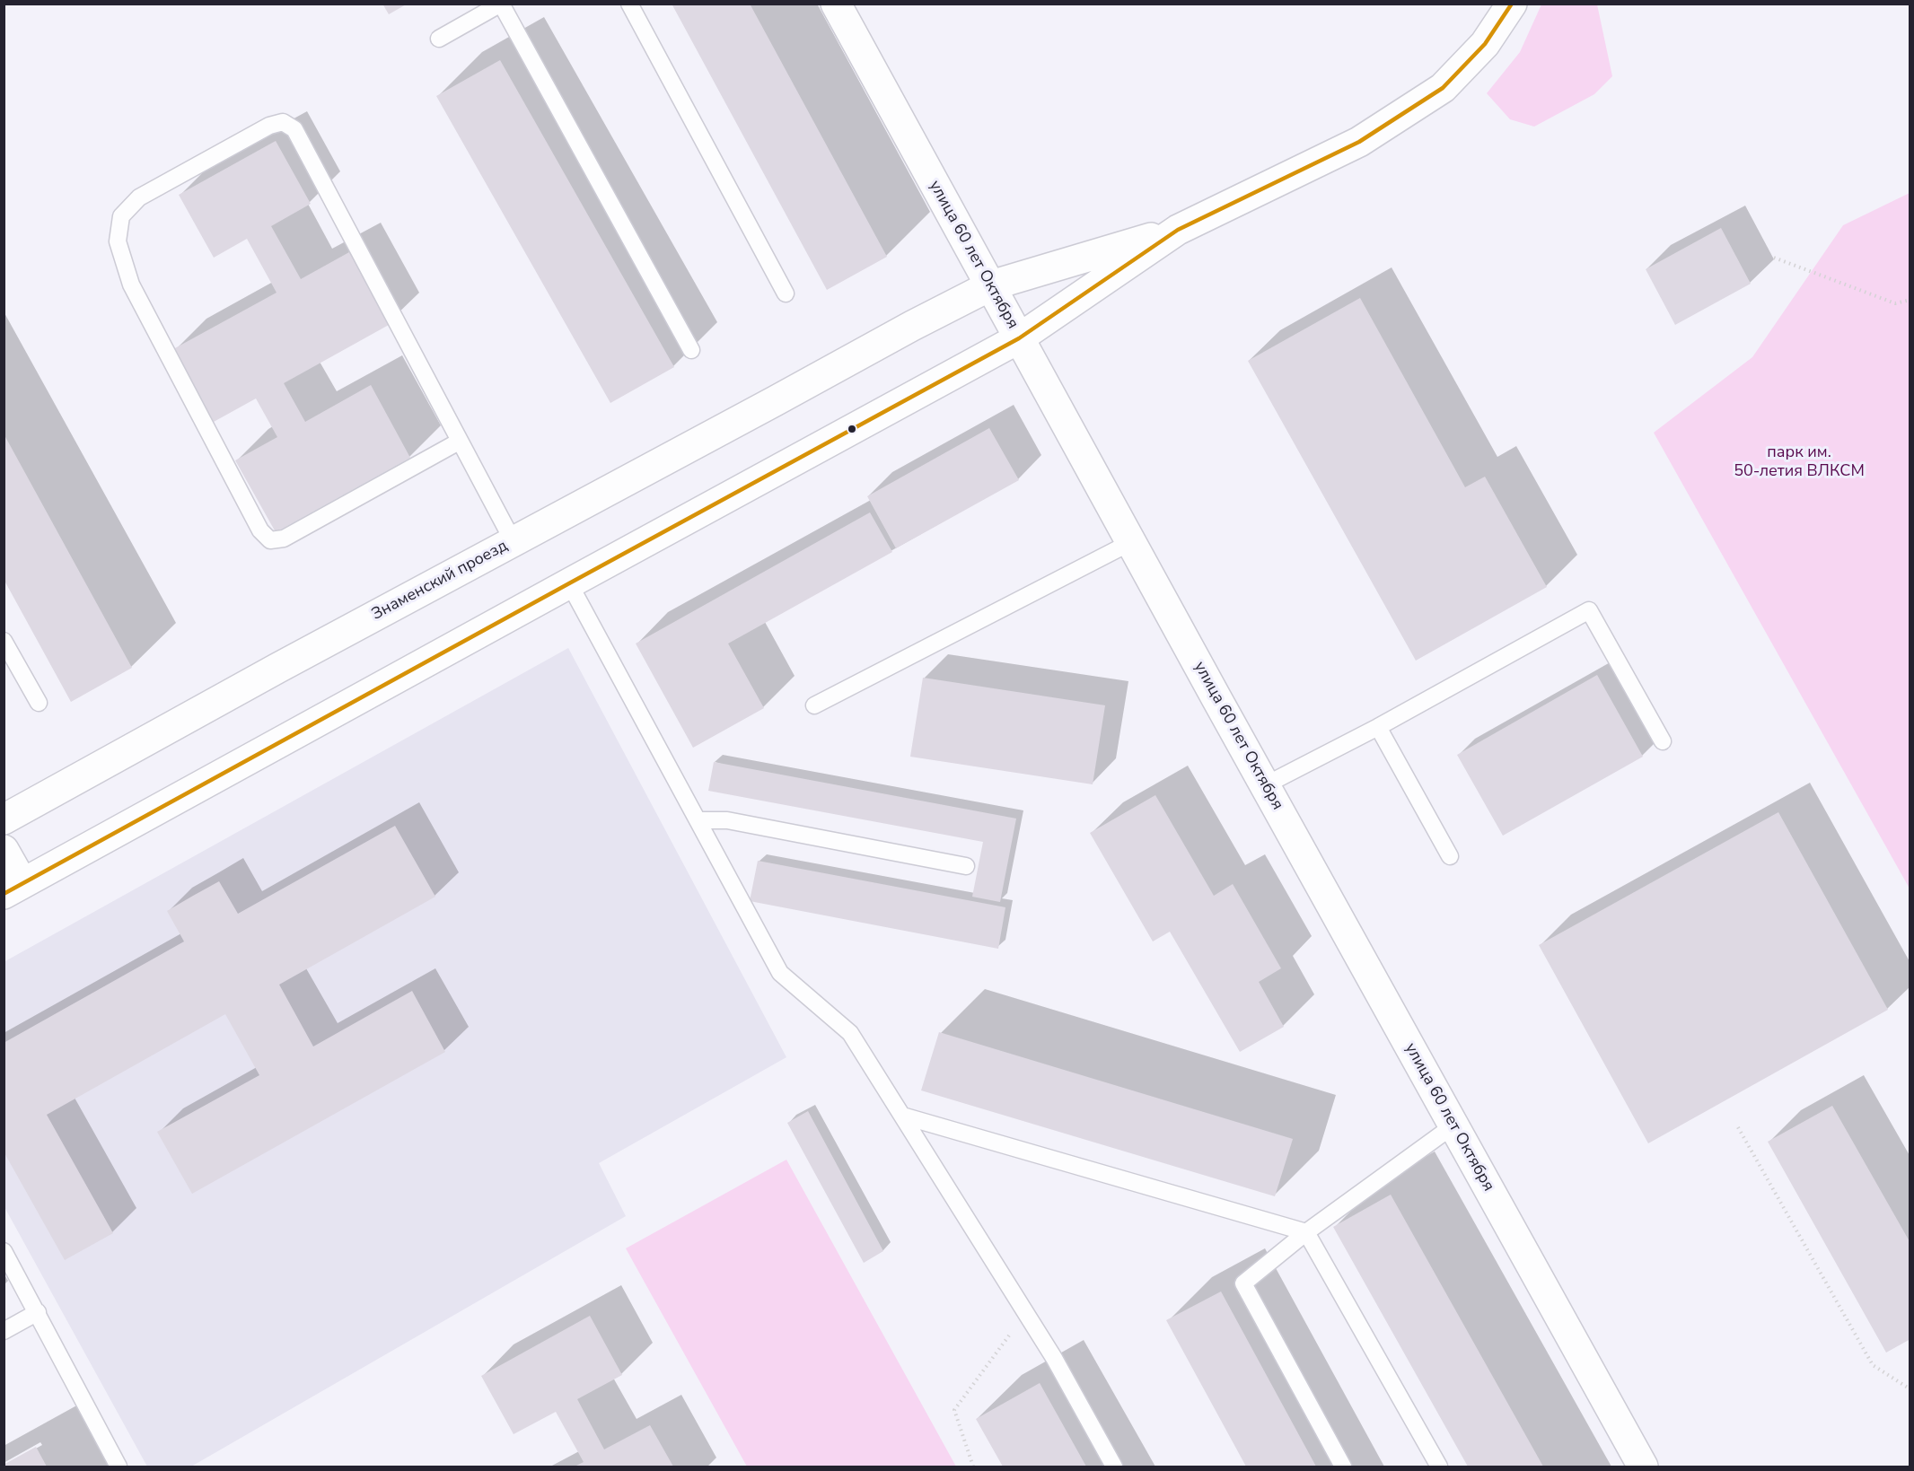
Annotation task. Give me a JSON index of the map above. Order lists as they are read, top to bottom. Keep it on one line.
{"streets":{"main road":["улица 60 лет Октября","Знаменский проезд"]},"crossings":[["улица 60 лет Октября","Знаменский проезд"]],"parks":["парк им. 50-летия ВЛКСМ"]}
